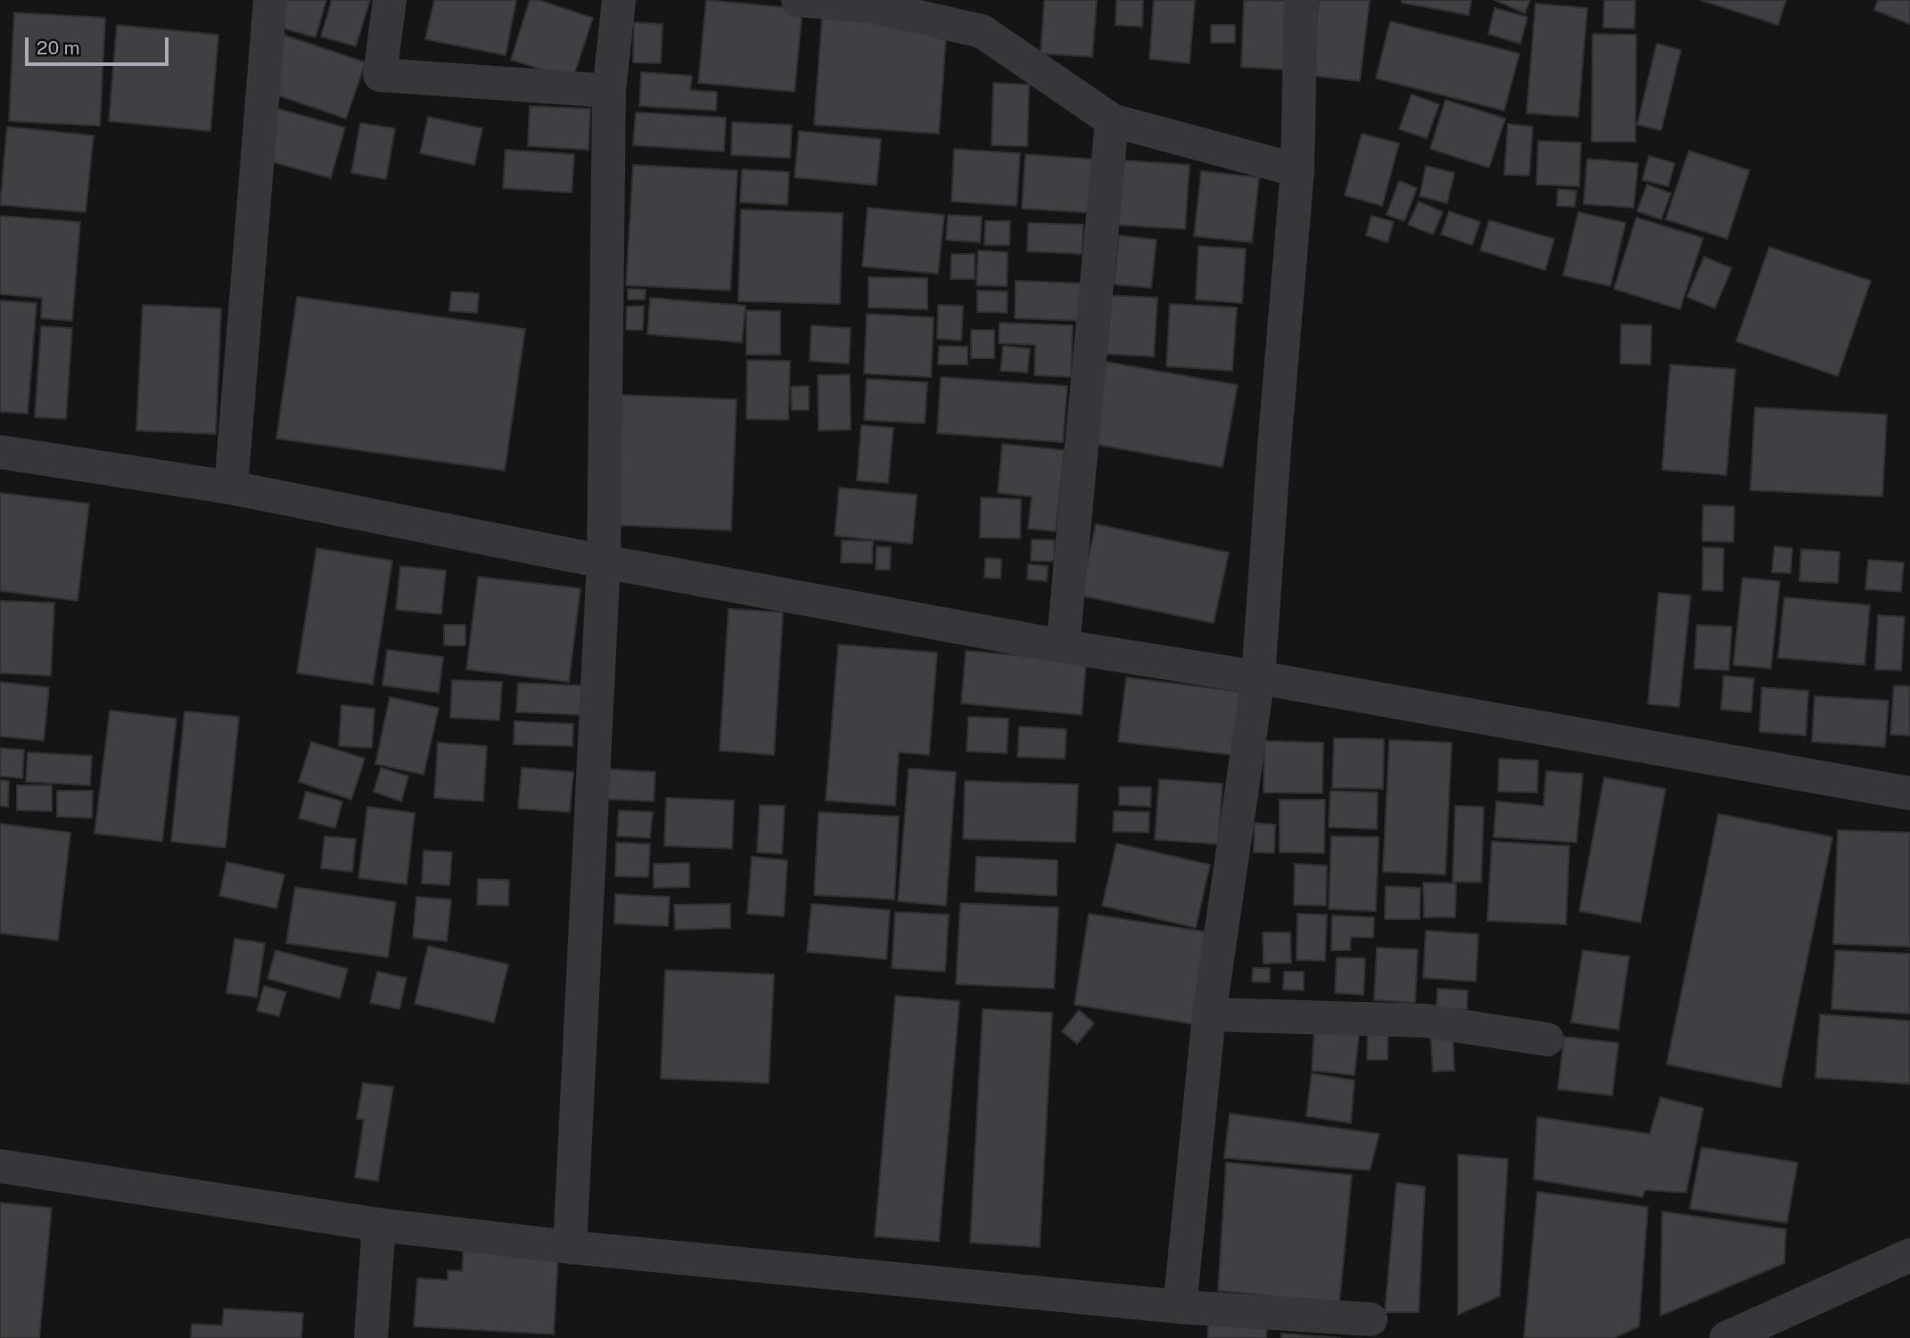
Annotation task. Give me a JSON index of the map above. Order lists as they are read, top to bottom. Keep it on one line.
{"scale_bar":"20 m"}
